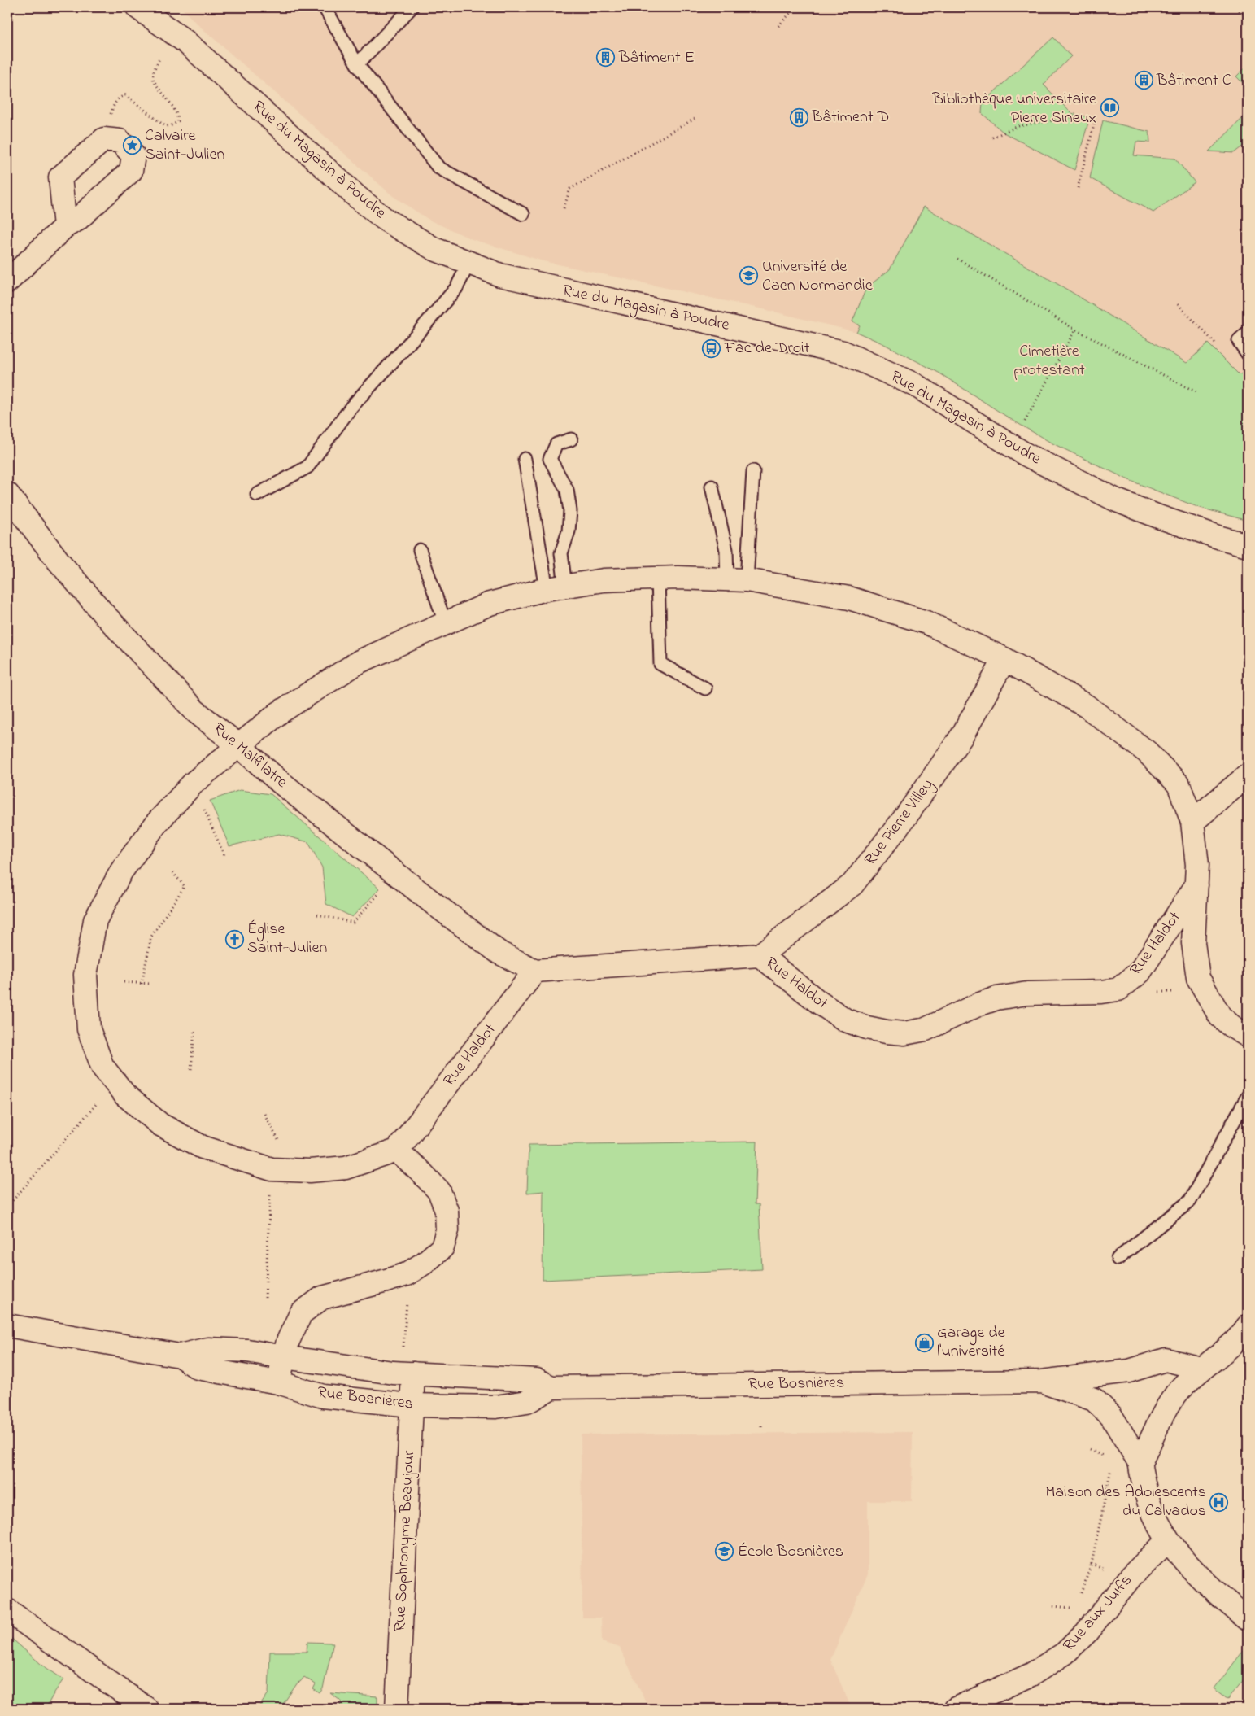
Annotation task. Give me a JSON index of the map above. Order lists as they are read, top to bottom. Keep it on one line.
{"streets":{"street":["Rue du Magasin à Poudre","Rue Malfilatre","Rue Pierre Villey","Rue Haldot","Rue Bosnières","Rue Sophronyme Beaujour","Rue aux Juifs"]},"crossings":[["Rue Malfilatre","Rue Haldot"],["Rue Pierre Villey","Rue Haldot"],["Rue Bosnières","Rue Sophronyme Beaujour"]],"parks":["Cimetière protestant"],"places":{"building":["Bâtiment E","Bâtiment C","Bâtiment D"],"library":["Bibliothèque universitaire Pierre Sineux"],"place":["Calvaire Saint-Julien"],"school or university":["Université de Caen Normandie","École Bosnières"],"bus stop":["Fac de Droit"],"church":["Église Saint-Julien"],"shop":["Garage de l'université"],"hospital":["Maison des Adolescents du Calvados"]}}
